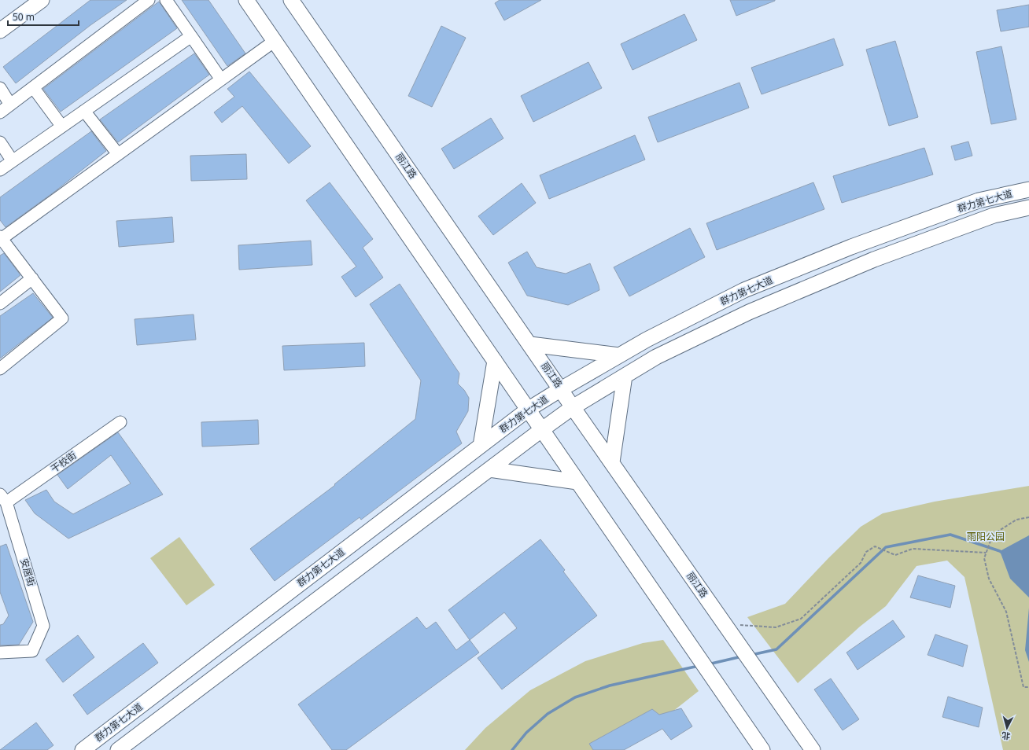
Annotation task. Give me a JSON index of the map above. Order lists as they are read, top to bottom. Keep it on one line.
{"streets":{"main road":["丽江路","群力第七大道"],"street":["干校街","安居街"]},"crossings":[["丽江路","群力第七大道"],["干校街","安居街"]],"parks":["雨阳公园"],"scale_bar":"50 m","north":"bottom"}
